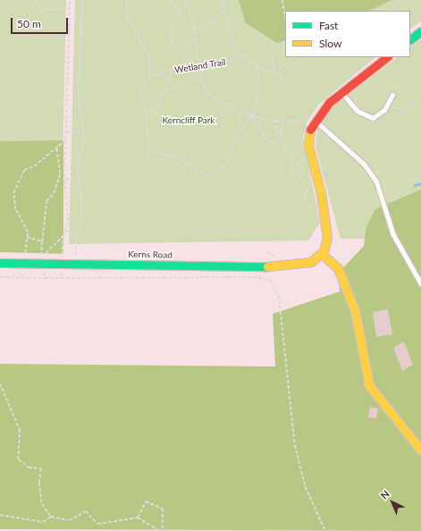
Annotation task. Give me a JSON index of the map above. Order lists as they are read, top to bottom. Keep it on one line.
{"streets":{"street":["Kerns Road"],"path":["Wetland Trail"]},"parks":["Kerncliff Park"],"legend":["Fast","Slow"],"scale_bar":"50 m","north":"top left"}
